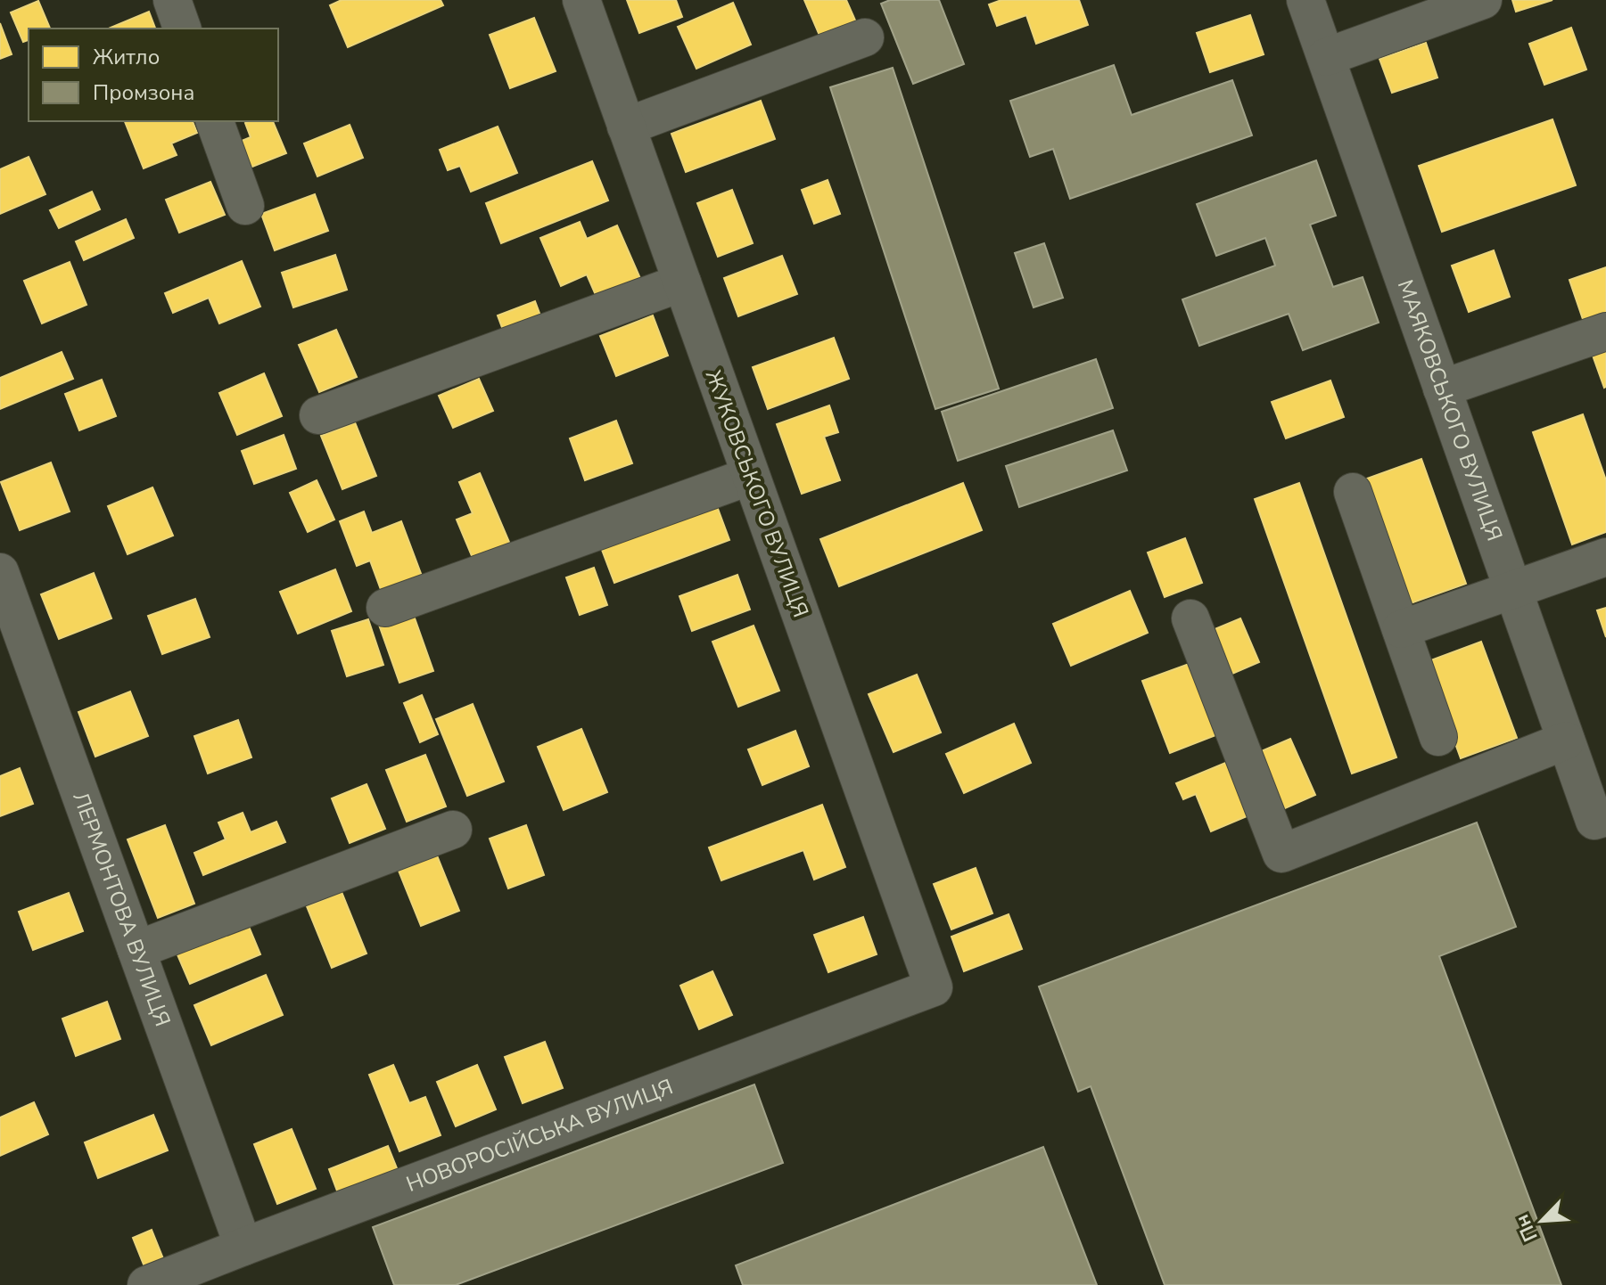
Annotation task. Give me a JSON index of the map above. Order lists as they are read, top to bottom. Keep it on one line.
{"streets":{"street":["МАЯКОВСЬКОГО ВУЛИЦЯ","ЖУКОВСЬКОГО ВУЛИЦЯ","ЛЕРМОНТОВА ВУЛИЦЯ","НОВОРОСІЙСЬКА ВУЛИЦЯ"]},"crossings":[["ЖУКОВСЬКОГО ВУЛИЦЯ","НОВОРОСІЙСЬКА ВУЛИЦЯ"],["ЛЕРМОНТОВА ВУЛИЦЯ","НОВОРОСІЙСЬКА ВУЛИЦЯ"]],"legend":["Житло","Промзона"],"north":"bottom left"}
